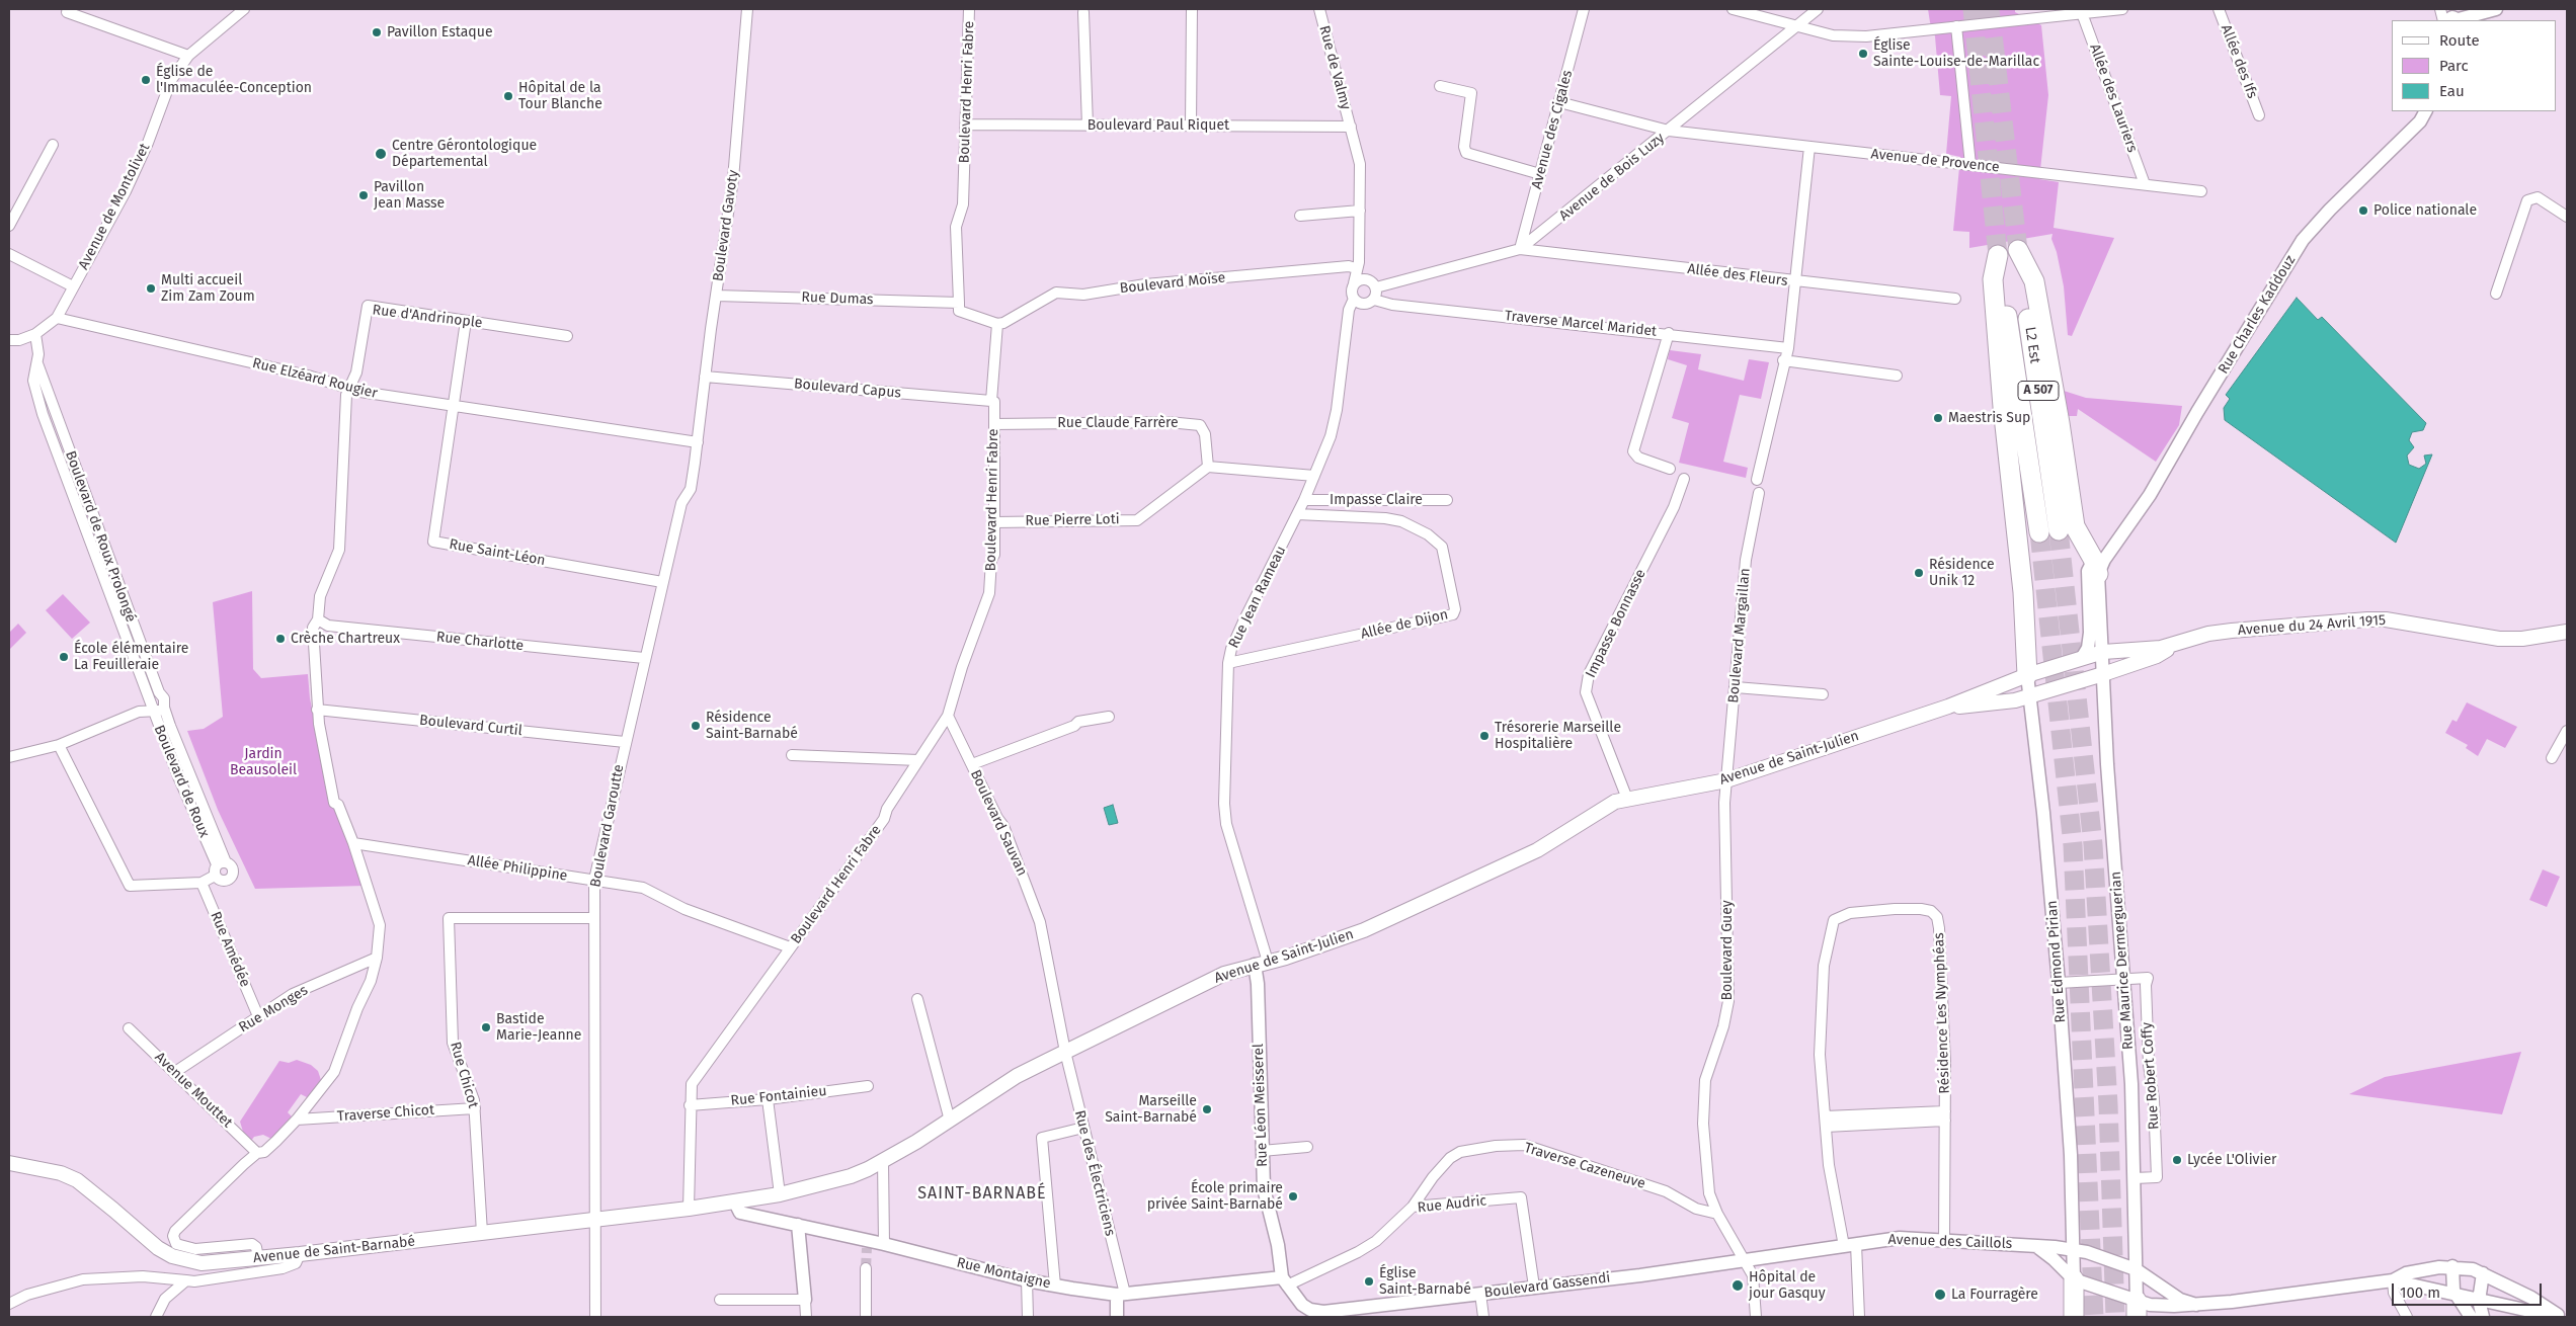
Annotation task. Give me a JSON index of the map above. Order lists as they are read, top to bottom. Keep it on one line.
{"streets":{"highway":["L2 Est","A 507"],"main road":["Avenue du 24 Avril 1915","Avenue de Saint-Julien","Avenue de Saint-Barnabé"],"street":["Allée des Ifs","Rue de Valmy","Boulevard Henri Fabre","Allée des Lauriers","Boulevard Paul Riquet","Avenue des Cigales","Avenue de Provence","Avenue de Bois Luzy","Avenue de Montolivet","Boulevard Gavoty","Allée des Fleurs","Boulevard Moïse","Rue Dumas","Rue Charles Kaddouz","Rue d'Andrinople","Traverse Marcel Maridet","Rue Elzéard Rougier","Boulevard Capus","Rue Claude Farrère","Impasse Claire","Rue Pierre Loti","Boulevard de Roux Prolongé","Rue Saint-Léon","Rue Jean Rameau","Impasse Bonnasse","Allée de Dijon","Boulevard Margaillan","Rue Charlotte","Boulevard Curtil","Boulevard de Roux","Boulevard Sauvan","Boulevard Garoutte","Allée Philippine","Rue Amédée","Boulevard Guey","Rue Maurice Dermerguerian","Rue Edmond Pirian","Rue Monges","Résidence Les Nymphéas","Rue Chicot","Rue Robert Coffy","Avenue Mouttet","Rue Fontainieu","Rue Léon Meisserel","Traverse Chicot","Traverse Cazeneuve","Rue des Électriciens","Rue Audric","Avenue des Caillols","Rue Montaigne","Boulevard Gassendi"]},"crossings":[["Rue de Valmy","Boulevard Paul Riquet"],["Boulevard Henri Fabre","Boulevard Paul Riquet"],["Boulevard Henri Fabre","Boulevard Moïse"],["Boulevard Henri Fabre","Rue Dumas"],["Boulevard Henri Fabre","Boulevard Capus"],["Boulevard Henri Fabre","Rue Claude Farrère"],["Boulevard Henri Fabre","Rue Pierre Loti"],["Boulevard Henri Fabre","Avenue de Saint-Julien"],["Boulevard Henri Fabre","Boulevard Sauvan"],["Boulevard Henri Fabre","Allée Philippine"],["Boulevard Henri Fabre","Rue Fontainieu"],["Boulevard Henri Fabre","Avenue de Saint-Barnabé"],["Allée des Lauriers","Avenue de Provence"],["Avenue des Cigales","Avenue de Provence"],["Avenue des Cigales","Avenue de Bois Luzy"],["Avenue des Cigales","Allée des Fleurs"],["Avenue de Provence","Avenue de Bois Luzy"],["Avenue de Bois Luzy","Allée des Fleurs"],["Avenue de Bois Luzy","Traverse Marcel Maridet"],["Avenue de Bois Luzy","Rue Jean Rameau"],["Avenue de Montolivet","Rue Elzéard Rougier"],["Avenue de Montolivet","Boulevard de Roux Prolongé"],["Boulevard Gavoty","Rue Dumas"],["Boulevard Gavoty","Rue Elzéard Rougier"],["Boulevard Gavoty","Boulevard Capus"],["Boulevard Gavoty","Boulevard Garoutte"],["Rue Charles Kaddouz","L2 Est"],["Rue Charles Kaddouz","Avenue de Saint-Julien"],["Rue d'Andrinople","Rue Elzéard Rougier"],["Rue d'Andrinople","Rue Saint-Léon"],["Traverse Marcel Maridet","Rue Jean Rameau"],["L2 Est","Avenue de Saint-Julien"],["L2 Est","Rue Edmond Pirian"],["Rue Elzéard Rougier","Rue Saint-Léon"],["Rue Elzéard Rougier","Boulevard Garoutte"],["Rue Claude Farrère","Rue Pierre Loti"],["Impasse Claire","Rue Jean Rameau"],["Boulevard de Roux Prolongé","Boulevard de Roux"],["Rue Saint-Léon","Boulevard Garoutte"],["Rue Jean Rameau","Allée de Dijon"],["Rue Jean Rameau","Avenue de Saint-Julien"],["Rue Jean Rameau","Rue Léon Meisserel"],["Impasse Bonnasse","Avenue de Saint-Julien"],["Avenue du 24 Avril 1915","Avenue de Saint-Julien"],["Avenue du 24 Avril 1915","Rue Maurice Dermerguerian"],["Boulevard Margaillan","Avenue de Saint-Julien"],["Boulevard Margaillan","Boulevard Guey"],["Rue Charlotte","Boulevard Garoutte"],["Boulevard Curtil","Boulevard Garoutte"],["Avenue de Saint-Julien","Boulevard Sauvan"],["Avenue de Saint-Julien","Boulevard Guey"],["Avenue de Saint-Julien","Rue Maurice Dermerguerian"],["Avenue de Saint-Julien","Rue Edmond Pirian"],["Avenue de Saint-Julien","Rue Léon Meisserel"],["Avenue de Saint-Julien","Rue des Électriciens"],["Avenue de Saint-Julien","Avenue de Saint-Barnabé"],["Avenue de Saint-Julien","Rue Montaigne"],["Boulevard de Roux","Rue Amédée"],["Boulevard Sauvan","Rue des Électriciens"],["Boulevard Garoutte","Allée Philippine"],["Boulevard Garoutte","Rue Chicot"],["Boulevard Garoutte","Avenue de Saint-Barnabé"],["Rue Amédée","Rue Monges"],["Boulevard Guey","Traverse Cazeneuve"],["Boulevard Guey","Avenue des Caillols"],["Boulevard Guey","Boulevard Gassendi"],["Rue Maurice Dermerguerian","Rue Robert Coffy"],["Rue Maurice Dermerguerian","Avenue des Caillols"],["Rue Edmond Pirian","Rue Robert Coffy"],["Rue Edmond Pirian","Avenue des Caillols"],["Rue Monges","Avenue Mouttet"],["Résidence Les Nymphéas","Avenue des Caillols"],["Rue Chicot","Traverse Chicot"],["Rue Chicot","Avenue de Saint-Barnabé"],["Rue Léon Meisserel","Rue Audric"],["Rue Léon Meisserel","Rue Montaigne"],["Traverse Cazeneuve","Rue Audric"],["Rue des Électriciens","Rue Montaigne"],["Rue Audric","Rue Montaigne"],["Rue Audric","Boulevard Gassendi"],["Avenue des Caillols","Boulevard Gassendi"]],"districts":["SAINT-BARNABÉ"],"parks":["Jardin Beausoleil"],"places":["Pavillon Estaque","Église Sainte-Louise-de-Marillac","Église de l'Immaculée-Conception","Hôpital de la Tour Blanche","Centre Gérontologique Départemental","Pavillon Jean Masse","Police nationale","Multi accueil Zim Zam Zoum","Maestris Sup","Résidence Unik 12","Crèche Chartreux","École élémentaire La Feuilleraie","Résidence Saint-Barnabé","Trésorerie Marseille Hospitalière","Bastide Marie-Jeanne","Marseille Saint-Barnabé","Lycée L'Olivier","École primaire privée Saint-Barnabé","Église Saint-Barnabé","Hôpital de jour Gasquy","La Fourragère"],"legend":["Route","Parc","Eau"],"scale_bar":"100 m"}
